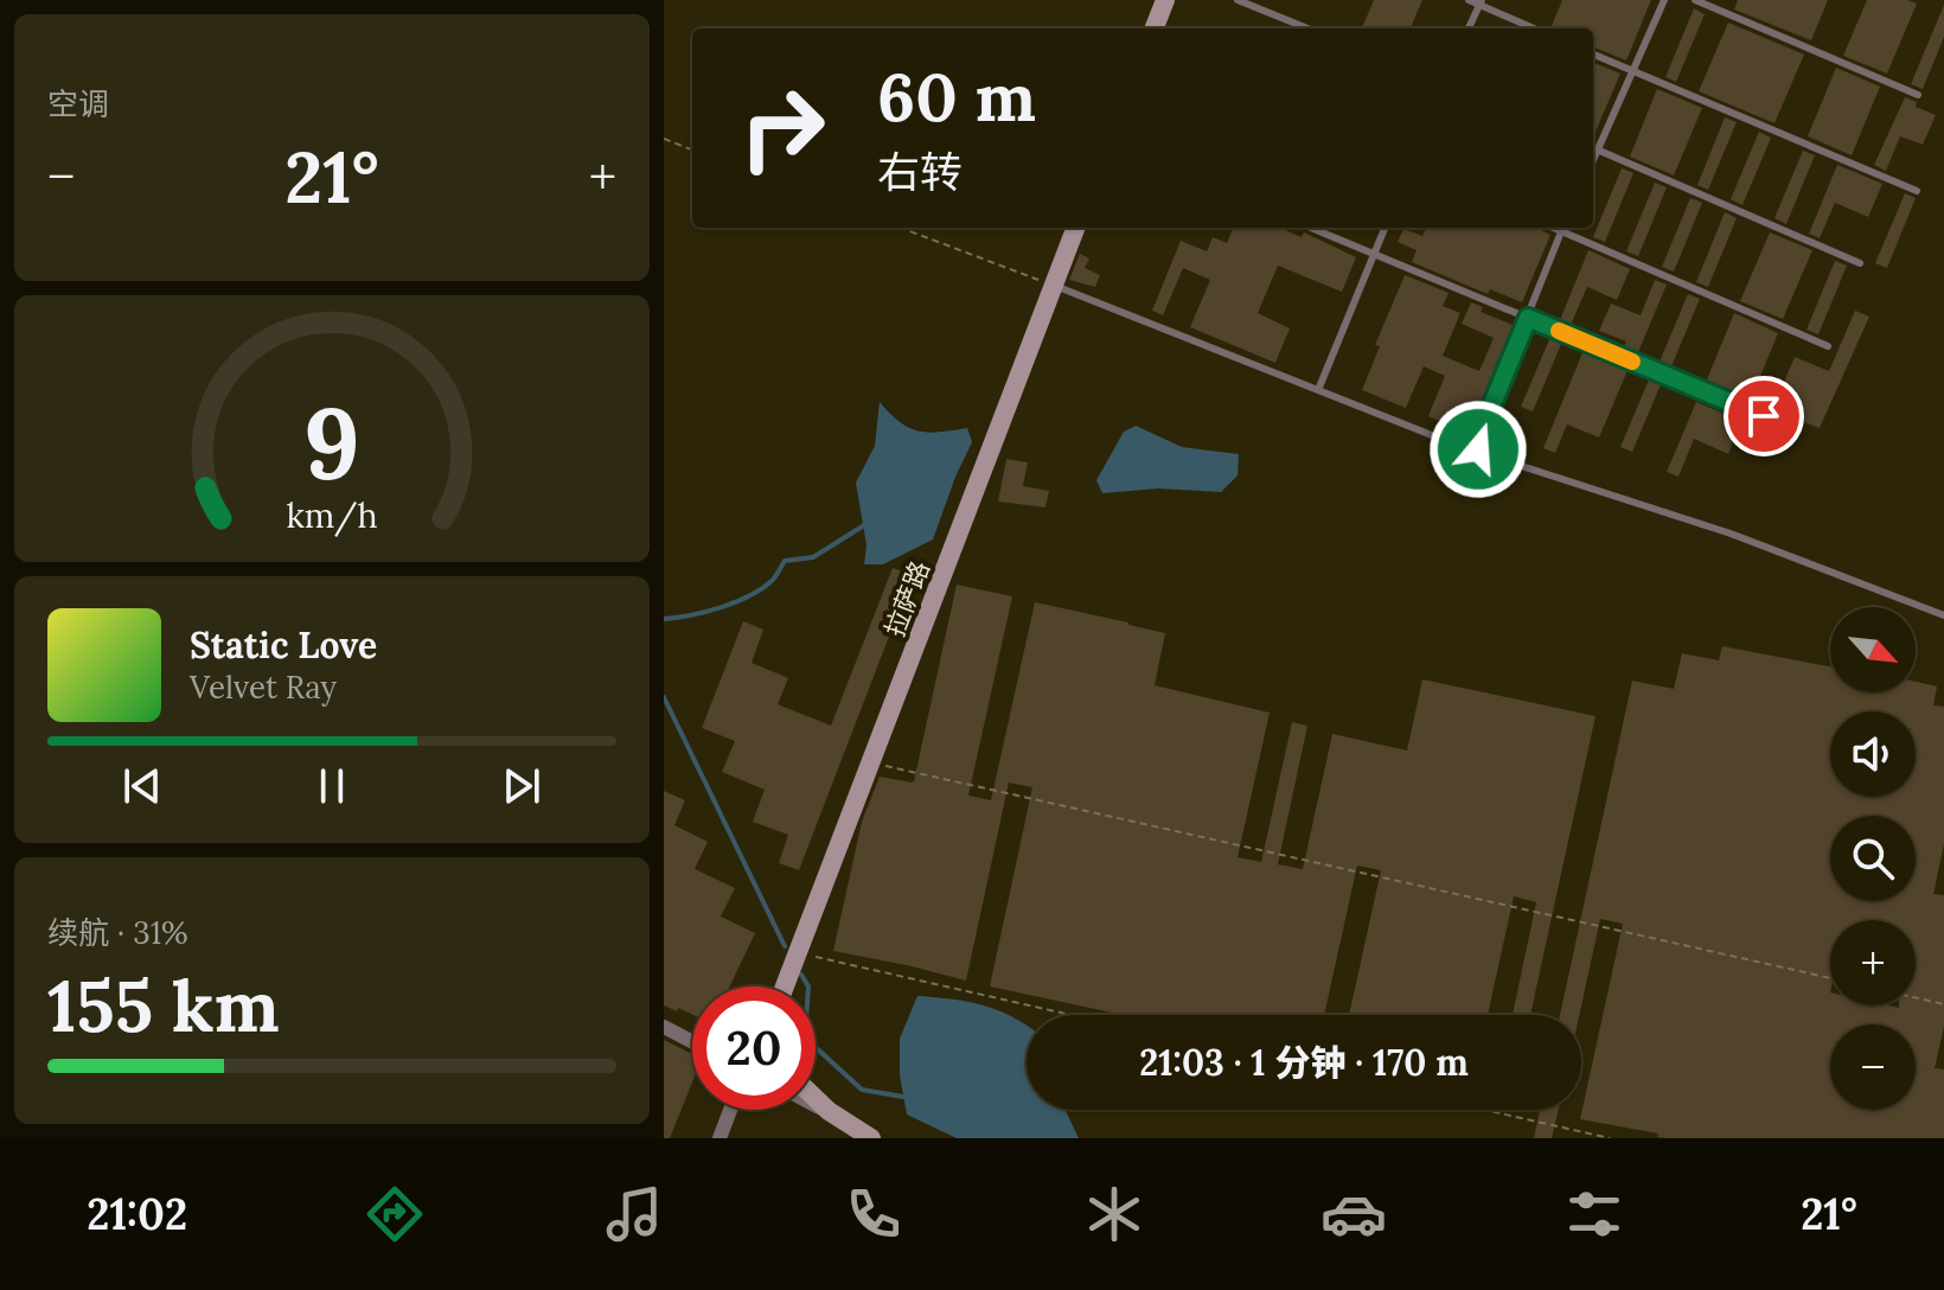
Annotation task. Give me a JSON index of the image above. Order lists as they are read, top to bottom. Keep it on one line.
{"streets":{"street":["拉萨路"]},"north":"bottom right","page":{"tile":["空调",["续航 · 31%","155 km"]],"turn":["60 m","右转"],"heat":["−","21°","+"],"map_buttons":["+","−"],"song":["Static Love","Velvet Ray"],"limit":"20","trip":"21:03 · 1 分钟 · 170 m","tabs":["21:02","21°"],"gauge":["9","km/h"]}}
